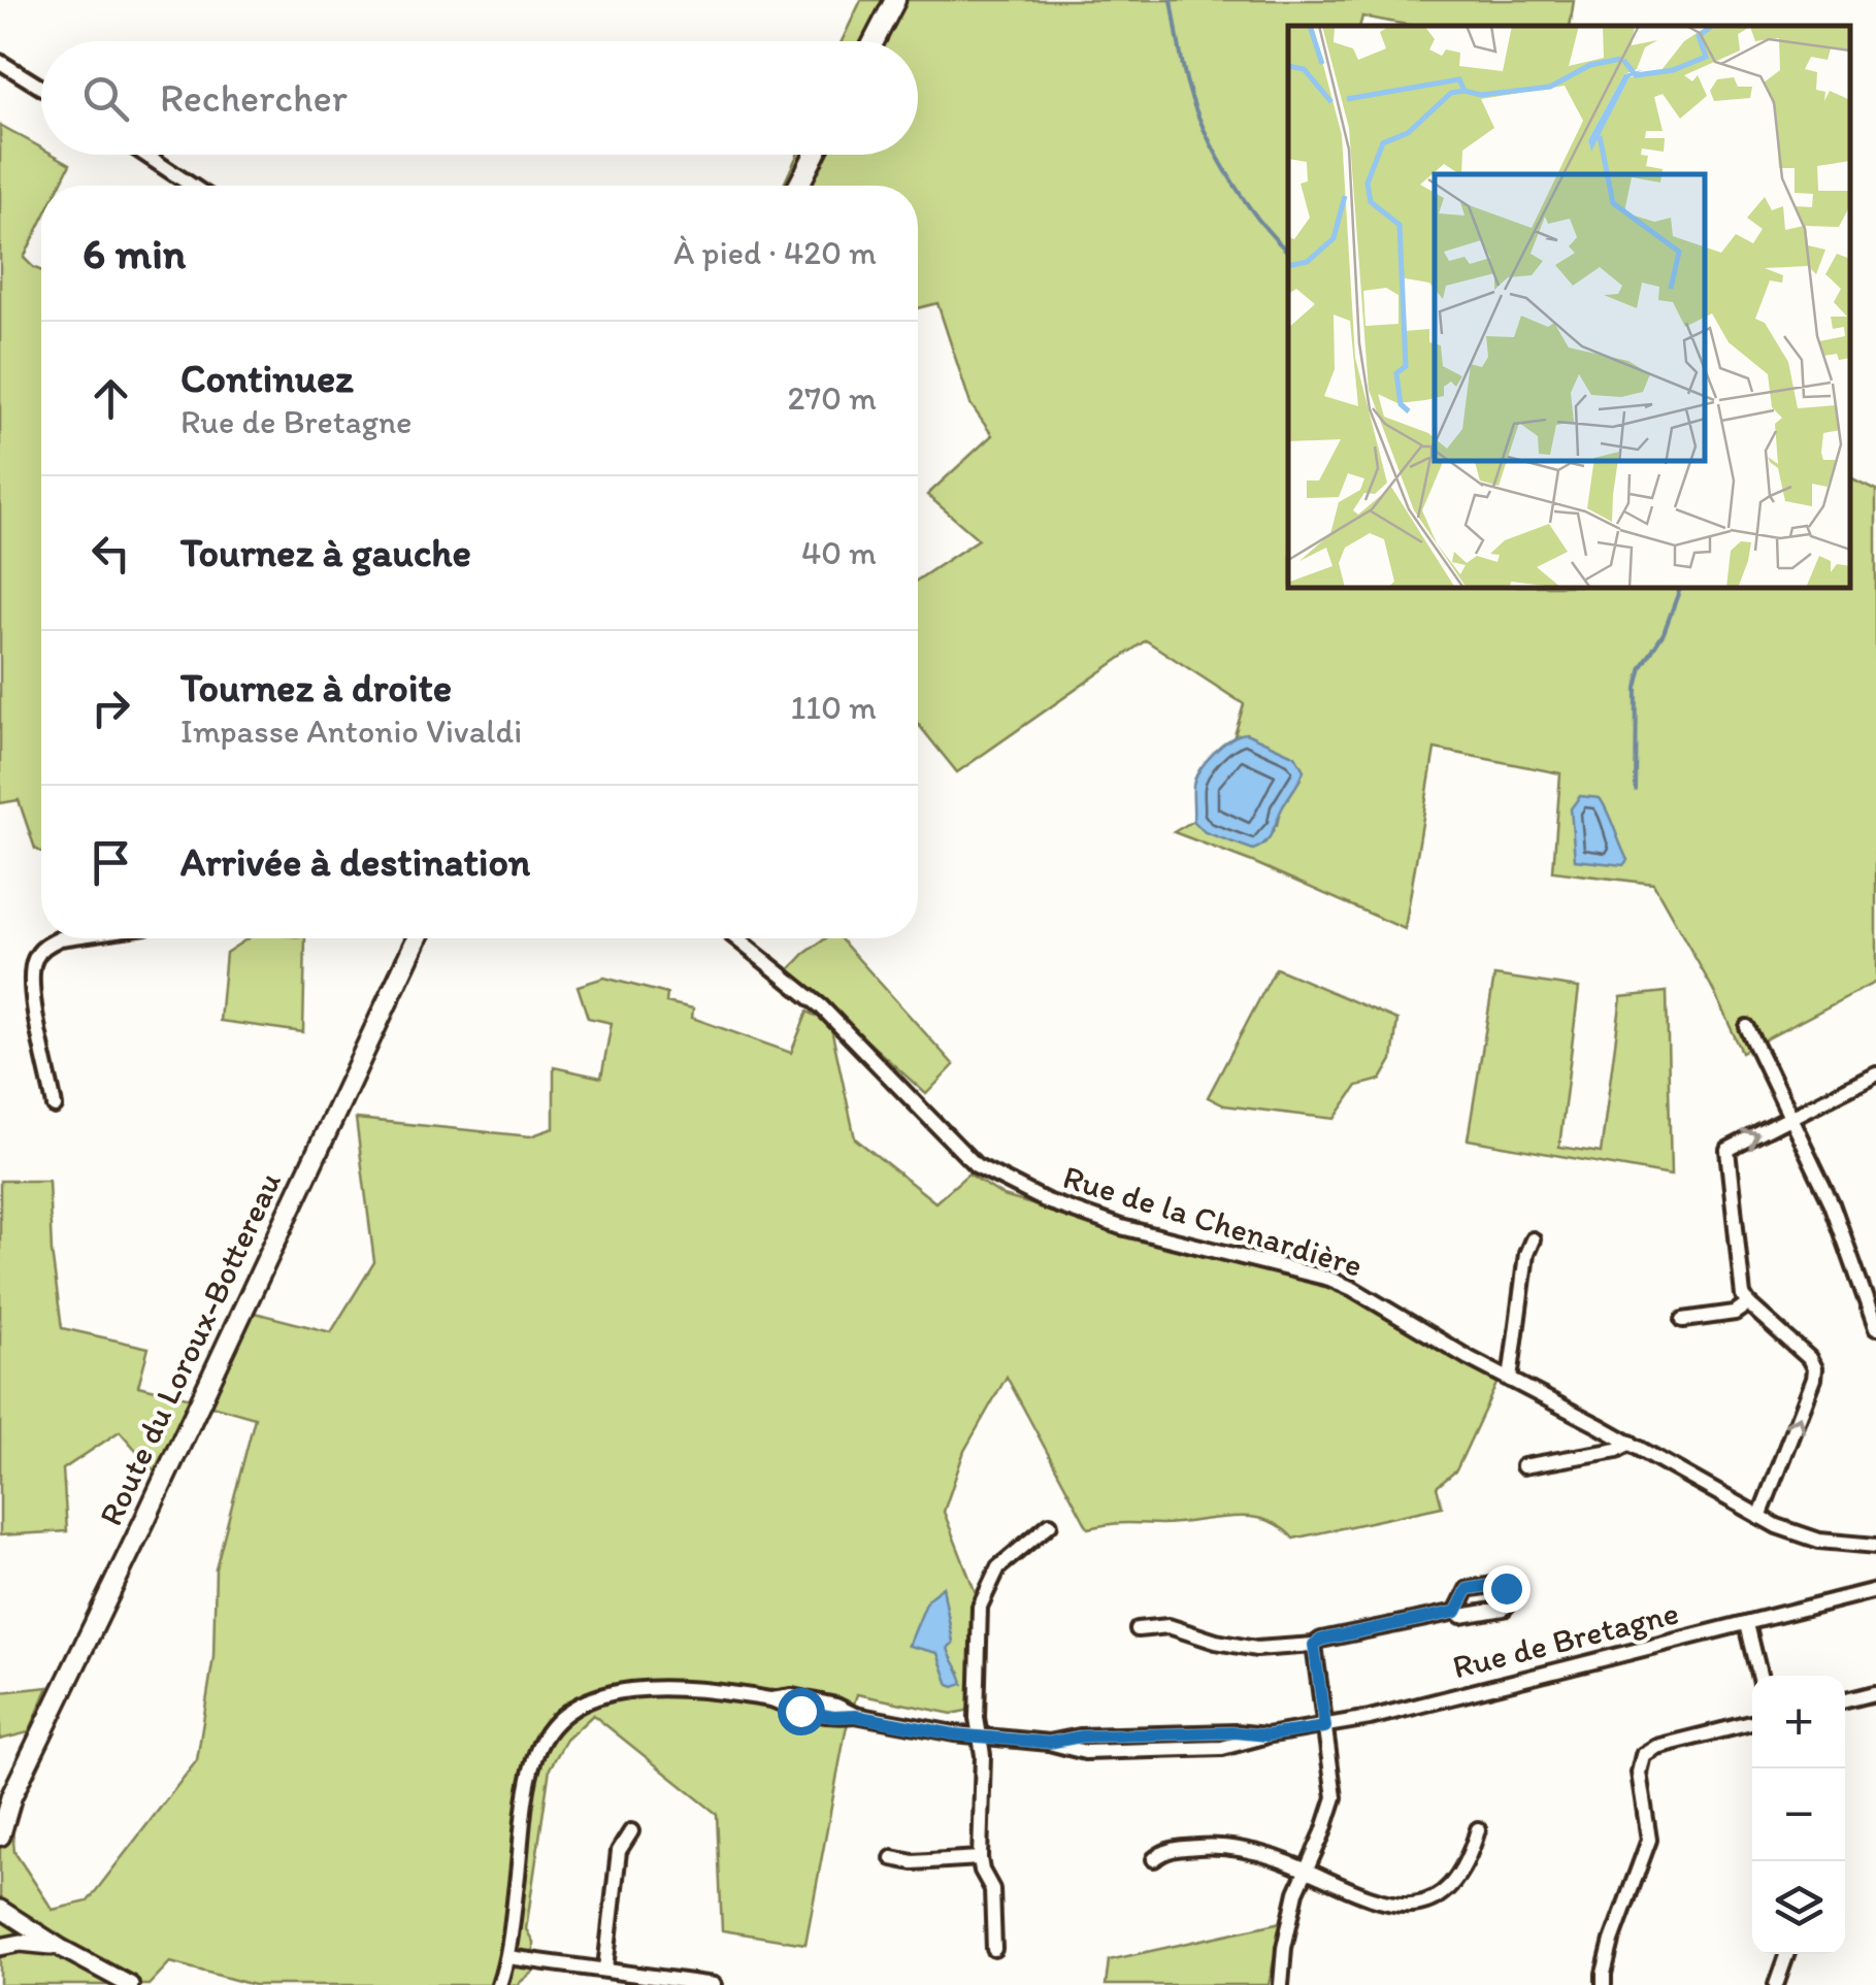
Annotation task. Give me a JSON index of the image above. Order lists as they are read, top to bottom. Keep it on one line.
{"streets":{"main road":["Route du Loroux-Bottereau"],"street":["Rue de la Chenardière","Rue de Bretagne"]},"page":{"search":"Rechercher","heading":["6 min","À pied · 420 m"],"list":[["Continuez","Rue de Bretagne","270 m"],["Tournez à gauche","40 m"],["Tournez à droite","Impasse Antonio Vivaldi","110 m"],"Arrivée à destination"],"map_buttons":["+","−"]}}
